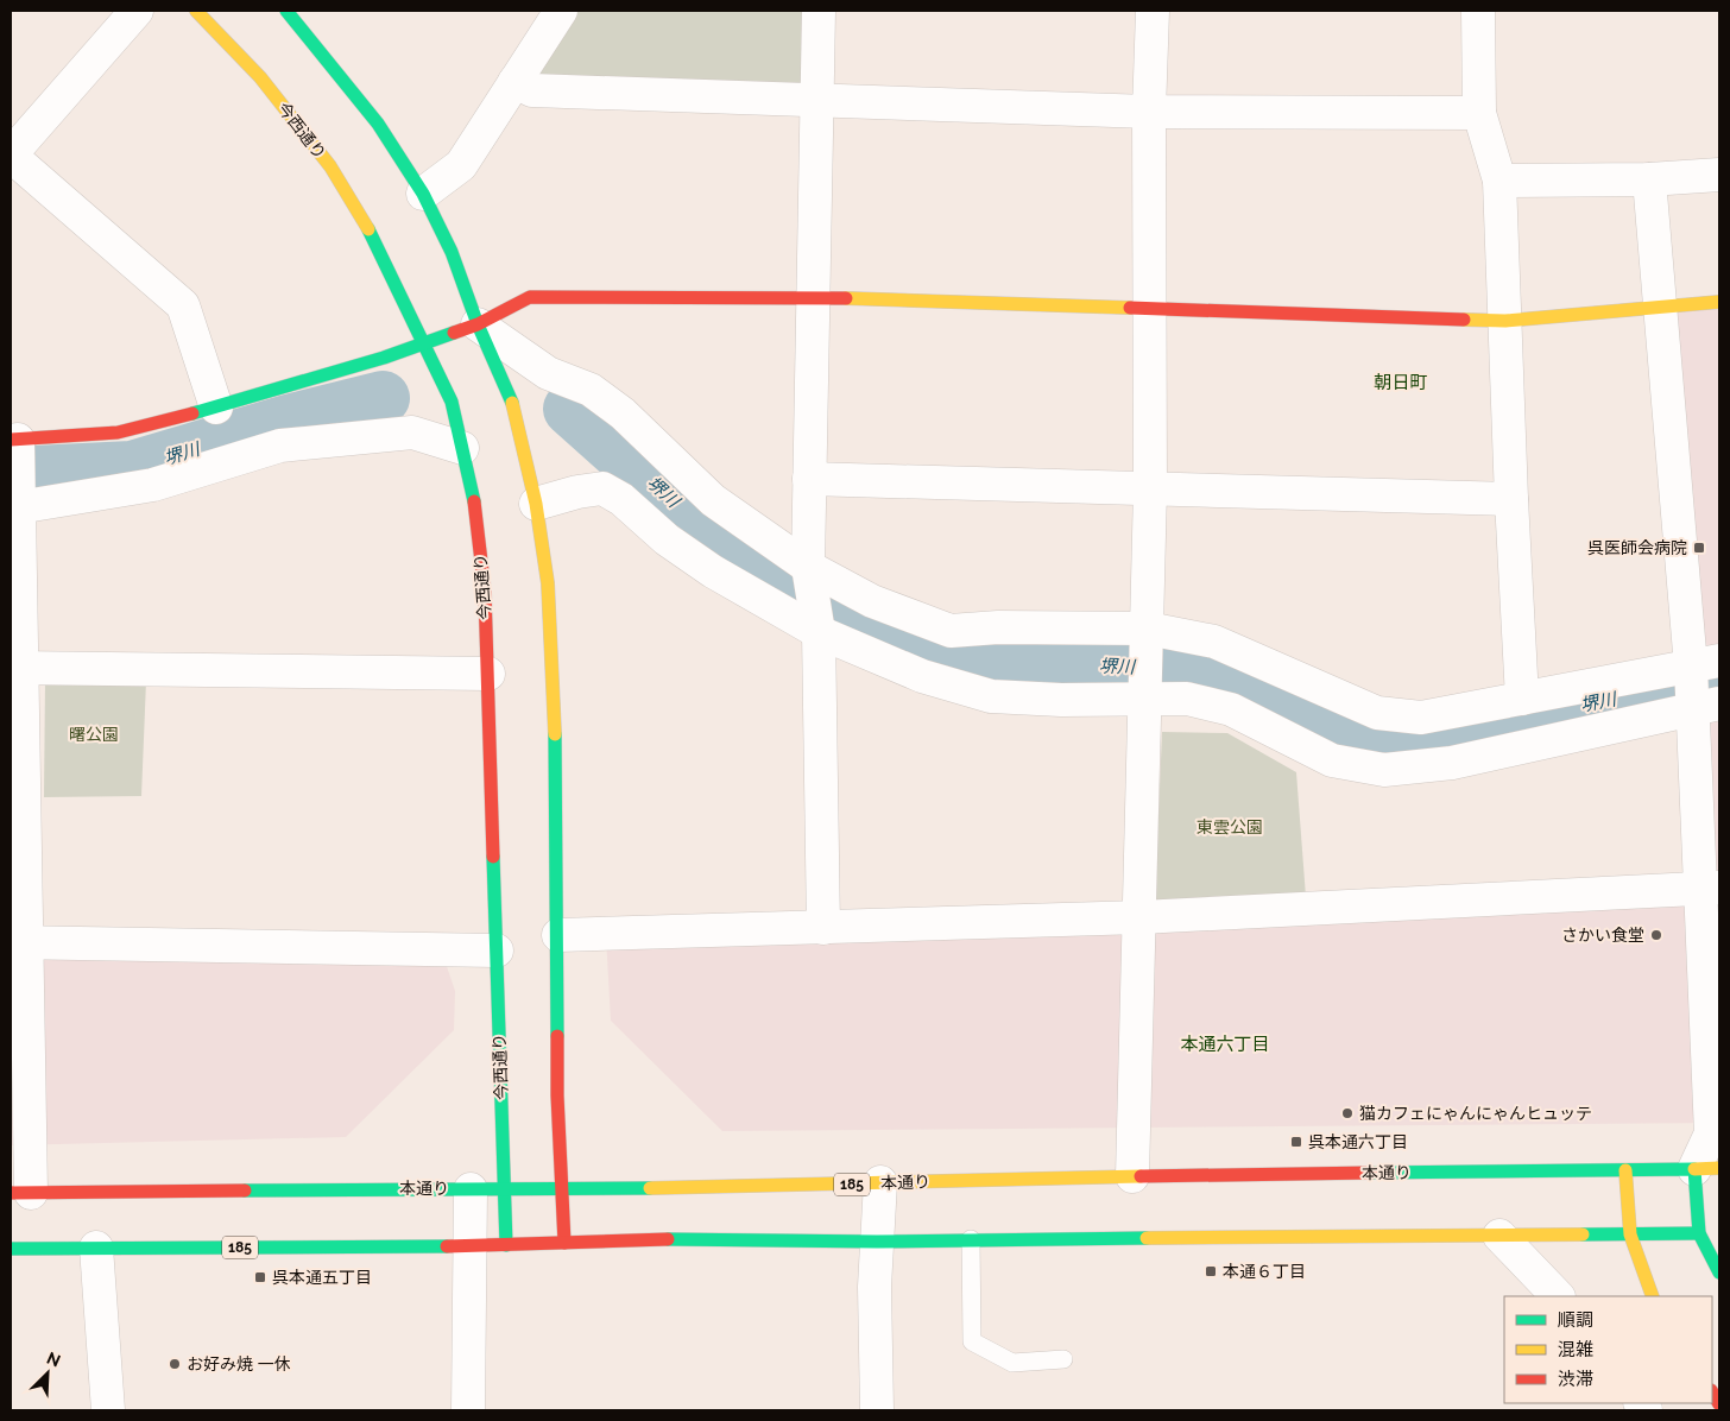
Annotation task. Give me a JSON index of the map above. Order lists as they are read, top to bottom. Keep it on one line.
{"streets":{"main road":["今西通り","本通り","185"]},"crossings":[["今西通り","本通り"],["今西通り","185"]],"districts":["朝日町","本通六丁目"],"water":["堺川"],"parks":["曙公園","東雲公園"],"places":{"transit":["呉医師会病院","呉本通六丁目","本通６丁目","呉本通五丁目"],"other":["さかい食堂","猫カフェにゃんにゃんヒュッテ","お好み焼 一休"]},"legend":["順調","混雑","渋滞"],"north":"top right"}
